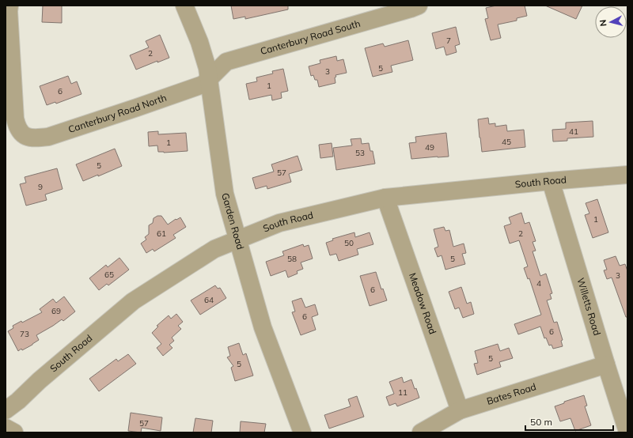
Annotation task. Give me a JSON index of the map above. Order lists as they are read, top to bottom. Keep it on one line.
{"streets":{"street":["Canterbury Road South","Canterbury Road North","South Road","Garden Road","Meadow Road","Willetts Road","Bates Road"]},"crossings":[["Canterbury Road South","Canterbury Road North"],["Canterbury Road South","Garden Road"],["Canterbury Road North","Garden Road"],["South Road","Garden Road"],["South Road","Meadow Road"],["South Road","Willetts Road"],["Meadow Road","Bates Road"],["Willetts Road","Bates Road"]],"house_numbers":["7","2","5","3","1","6","41","45","1","49","53","5","57","9","1","61","2","50","58","5","65","3","4","6","64","69","6","6","73","5","5","11","57"],"scale_bar":"50 m","north":"left"}
